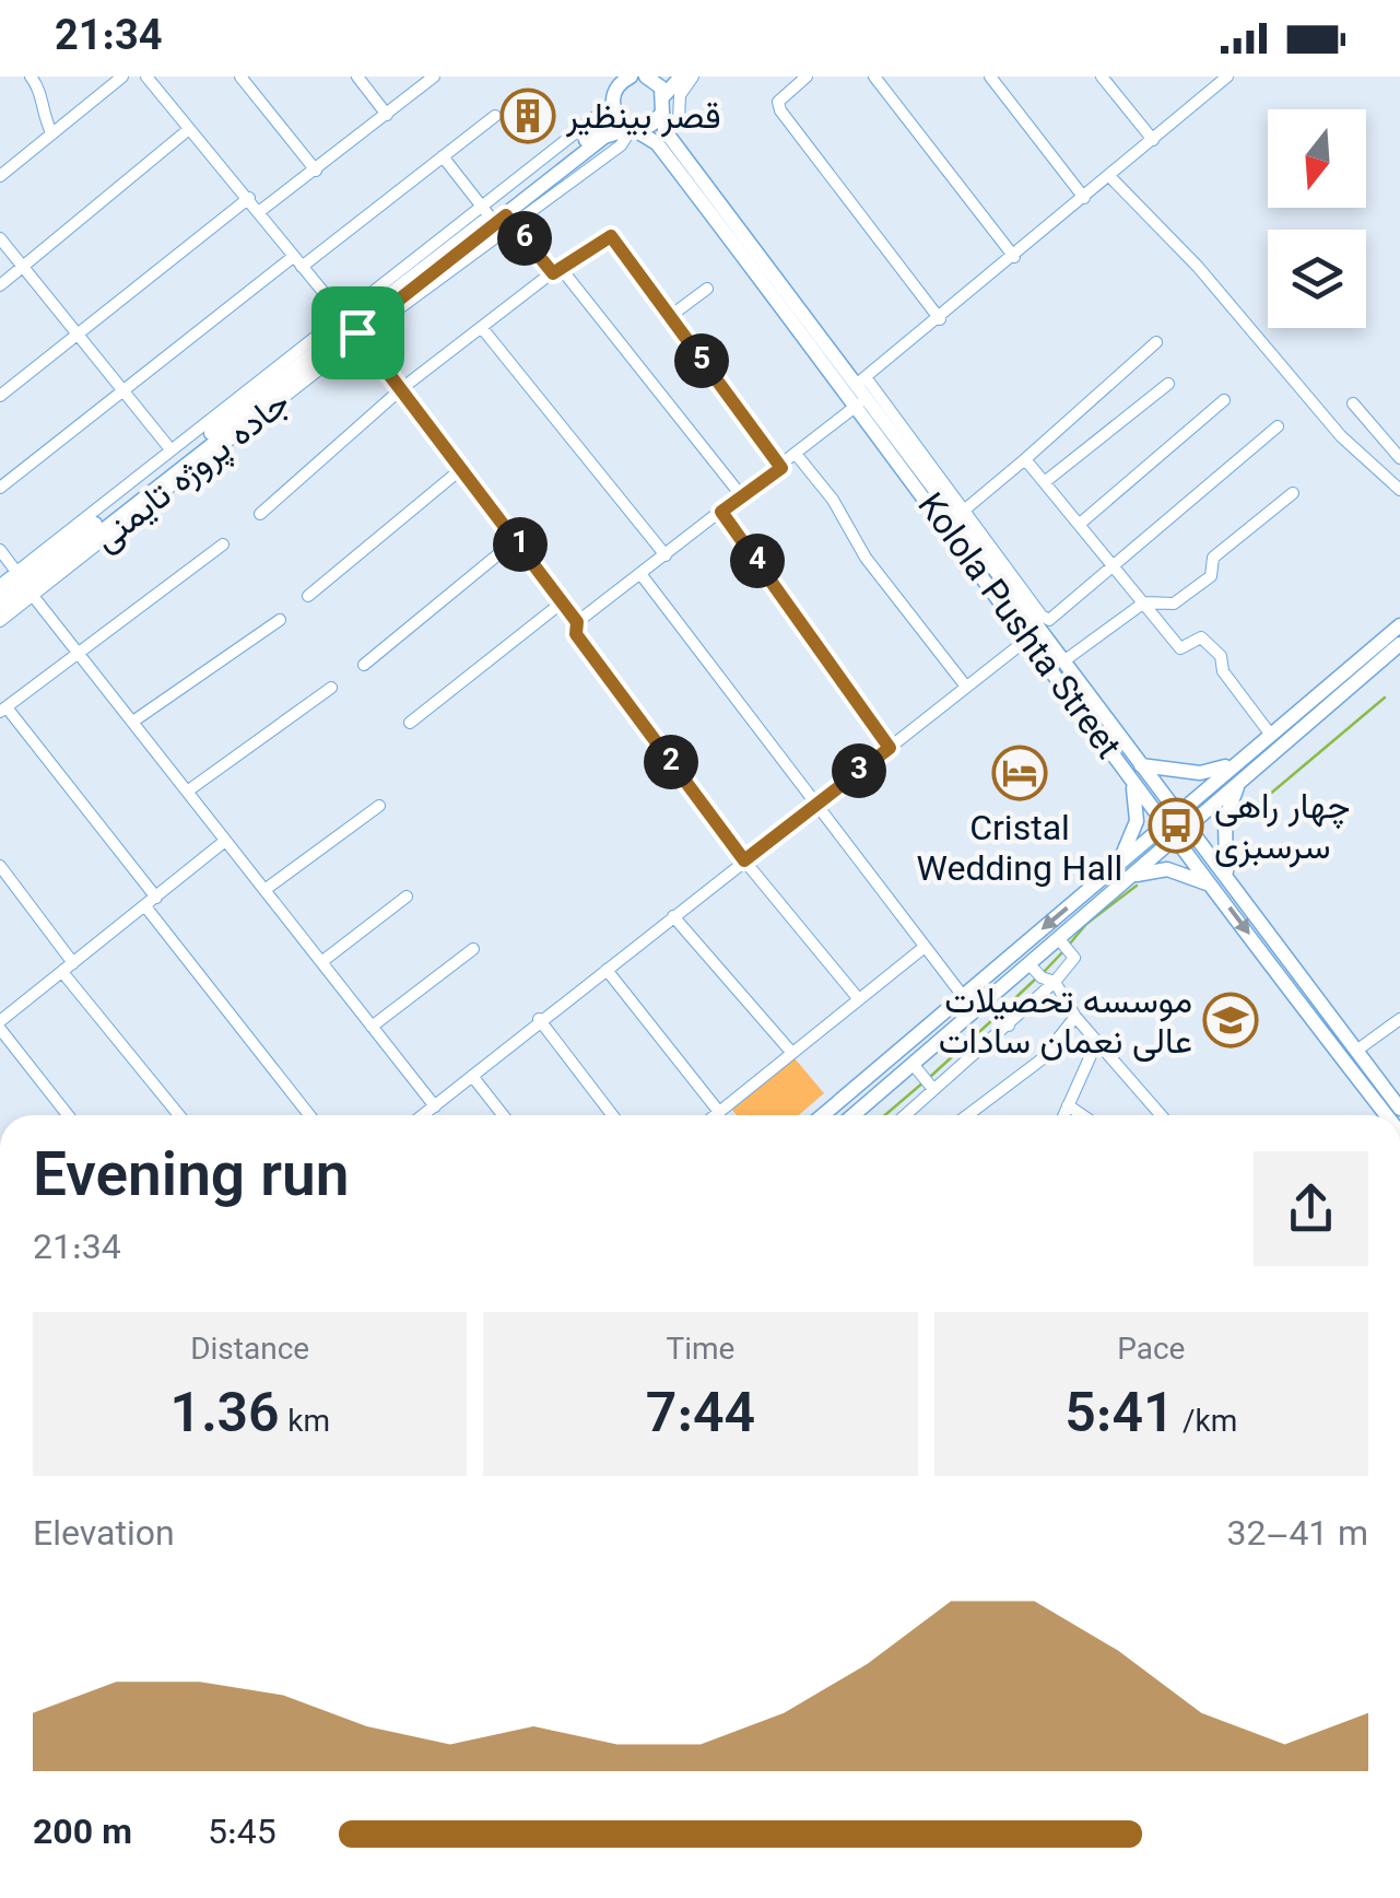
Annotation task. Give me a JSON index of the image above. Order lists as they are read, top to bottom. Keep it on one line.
{"streets":{"main road":["جاده پروژه تایمنی","Kolola Pushta Street"]},"crossings":[["جاده پروژه تایمنی","Kolola Pushta Street"]],"places":{"building":["قصر بینظیر"],"hotel":["Cristal Wedding Hall"],"bus stop":["چهار راهی سرسبزی"],"school or university":["موسسه تحصیلات عالی نعمان سادات"]},"north":"bottom","page":{"status":"21:34","pins":["6","5","1","4","2","3"],"heading":["Evening run","21:34"],"stats":[["Distance","1.36 km"],["Time","7:44"],["Pace","5:41 /km"]],"chart":["Elevation","32–41 m"],"list":[{"name":"200 m","note":"5:45"}]}}
